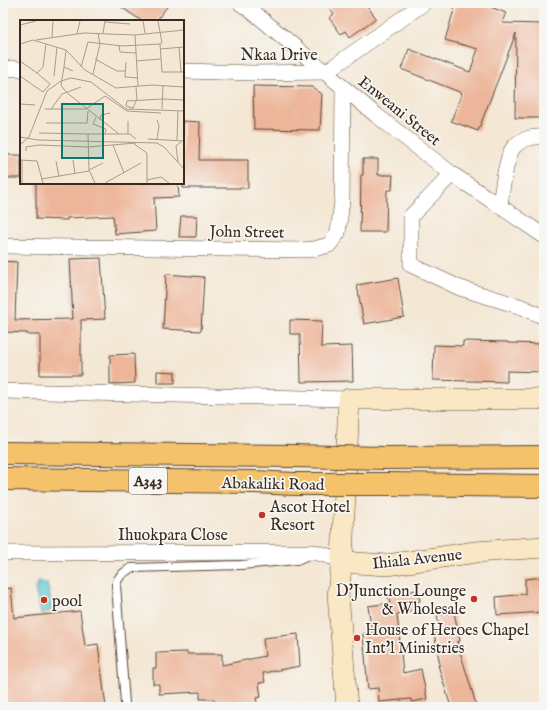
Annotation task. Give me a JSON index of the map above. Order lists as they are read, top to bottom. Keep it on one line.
{"streets":{"highway":["A343","Abakaliki Road"],"main road":["Ihiala Avenue"],"street":["Nkaa Drive","Enweani Street","John Street","Ihuokpara Close"]},"crossings":[["Nkaa Drive","Enweani Street"],["Enweani Street","John Street"],["Ihuokpara Close","Ihiala Avenue"]],"places":["Ascot Hotel Resort","D'Junction Lounge & Wholesale","pool","House of Heroes Chapel Int'l Ministries"]}
